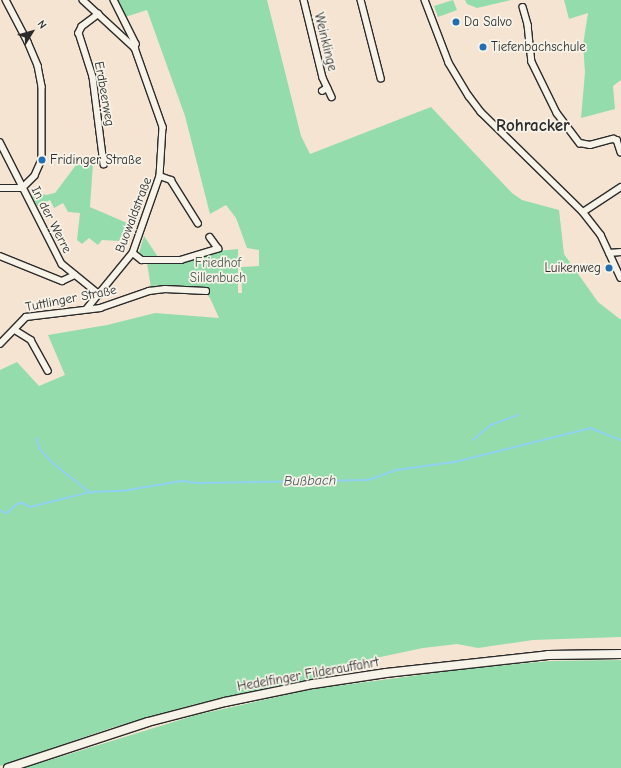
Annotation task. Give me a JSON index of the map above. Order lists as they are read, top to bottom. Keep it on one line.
{"streets":{"main road":["Hedelfinger Filderauffahrt"],"street":["Weinklinge","Erdbeerweg","Buowaldstraße","In der Werre","Tuttlinger Straße"]},"crossings":[["Erdbeerweg","Buowaldstraße"],["Buowaldstraße","In der Werre"],["Buowaldstraße","Tuttlinger Straße"]],"districts":["Rohracker"],"water":["Bußbach"],"parks":["Friedhof Sillenbuch"],"places":["Da Salvo","Tiefenbachschule","Fridinger Straße","Luikenweg"],"north":"top right"}
